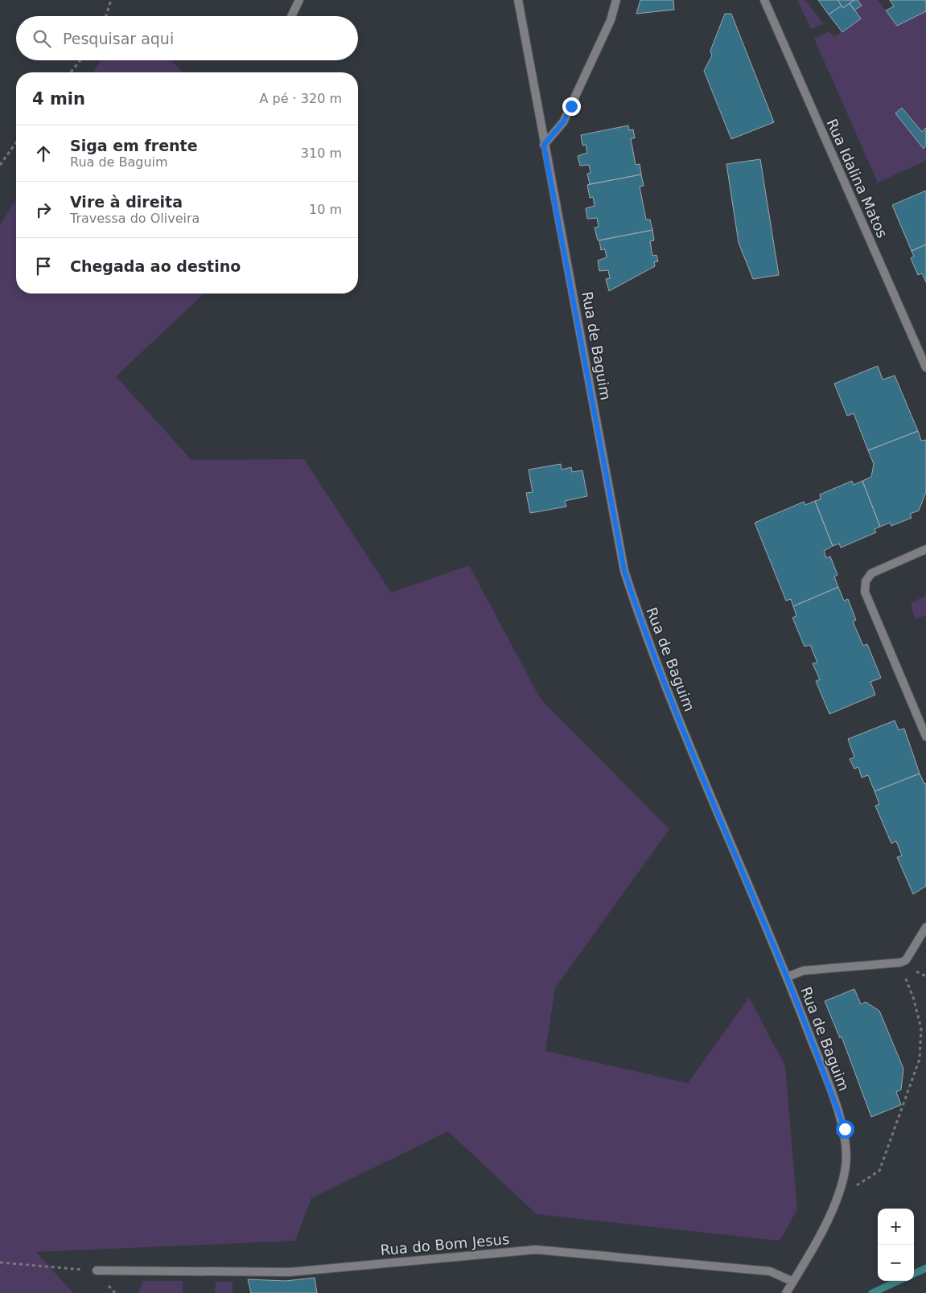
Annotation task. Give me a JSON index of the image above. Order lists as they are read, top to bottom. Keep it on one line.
{"streets":{"street":["Rua Idalina Matos","Rua de Baguim","Rua do Bom Jesus"]},"crossings":[["Rua de Baguim","Rua do Bom Jesus"]],"page":{"search":"Pesquisar aqui","heading":["4 min","A pé · 320 m"],"list":[["Siga em frente","Rua de Baguim","310 m"],["Vire à direita","Travessa do Oliveira","10 m"],"Chegada ao destino"],"map_buttons":["+","−"]}}
